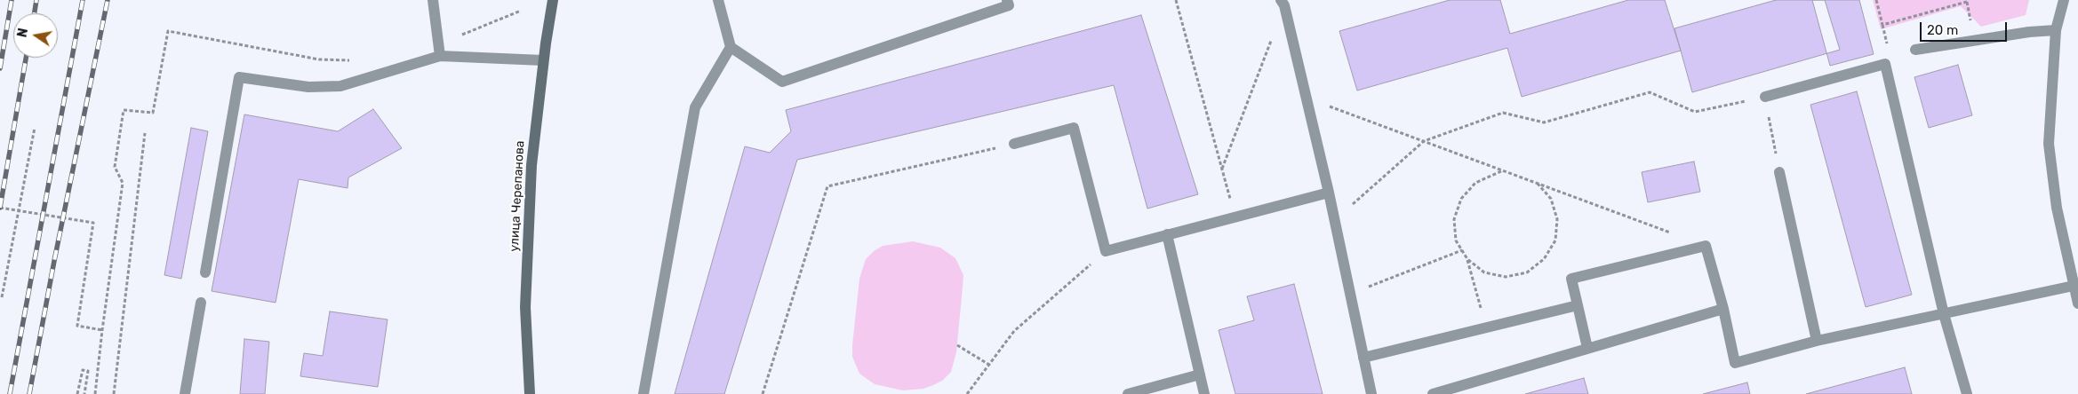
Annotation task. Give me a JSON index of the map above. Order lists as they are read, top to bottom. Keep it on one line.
{"streets":{"main road":["улица Черепанова"]},"scale_bar":"20 m","north":"left"}
